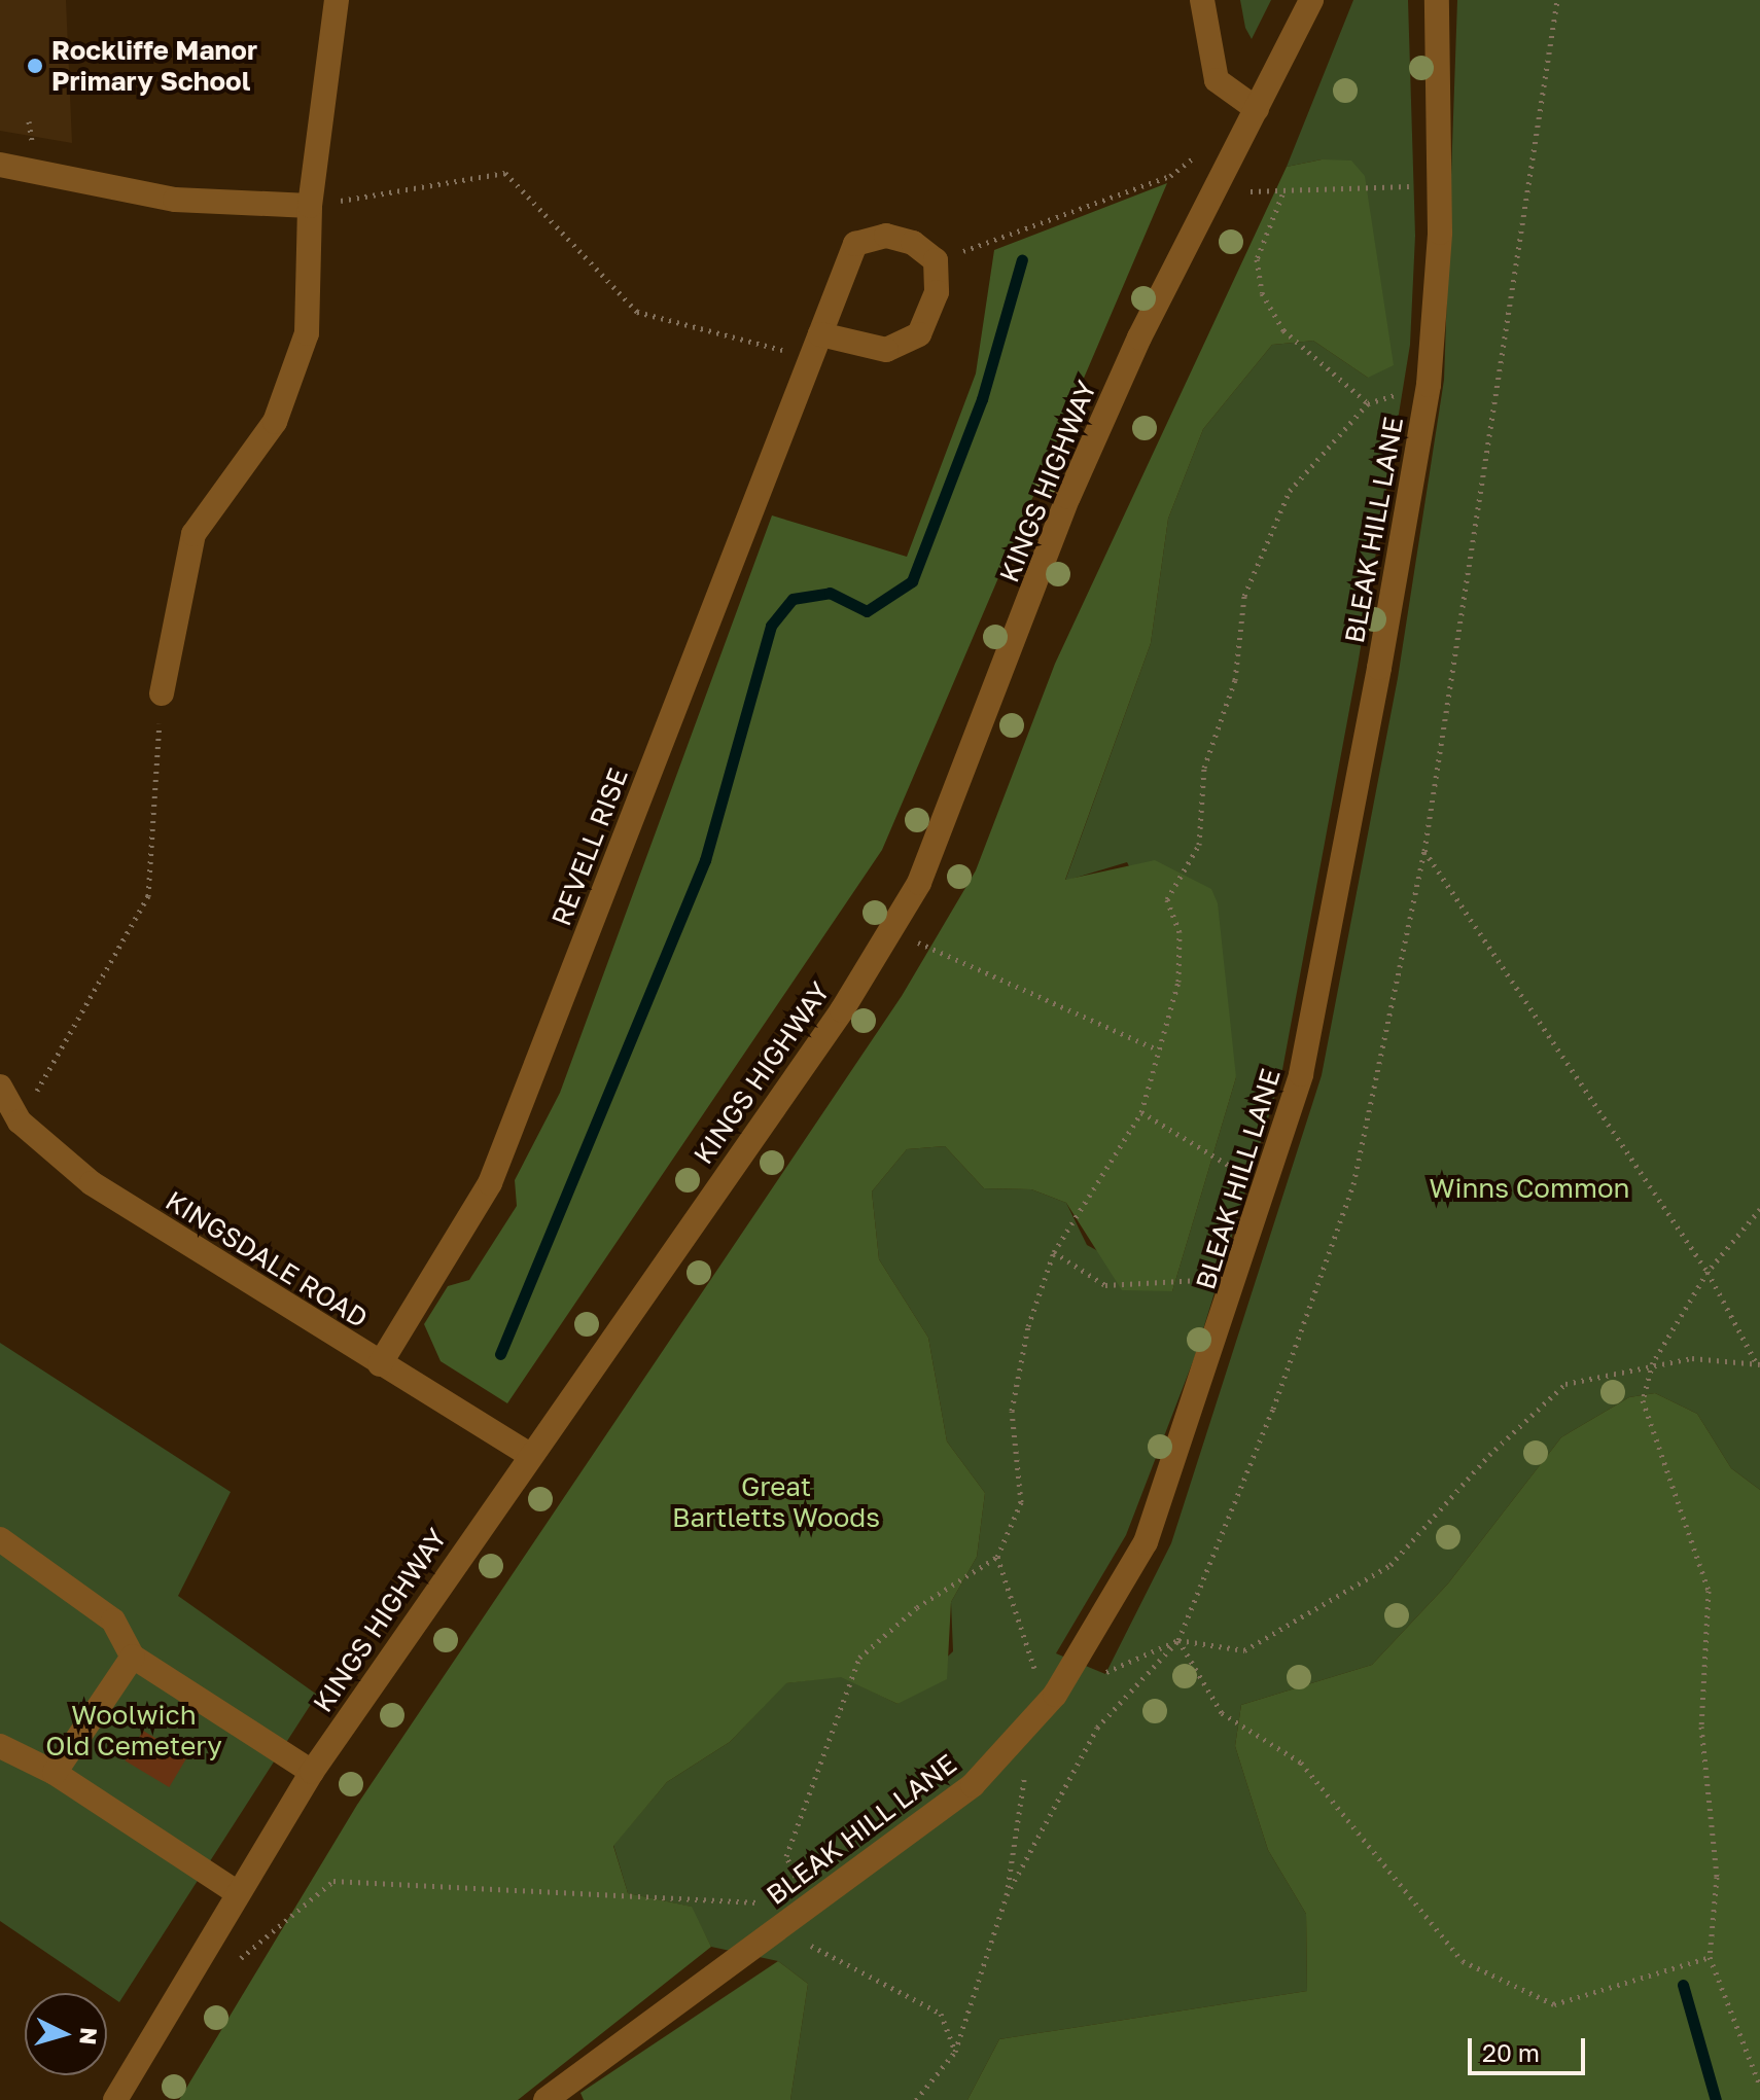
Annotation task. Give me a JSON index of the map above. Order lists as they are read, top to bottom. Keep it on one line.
{"streets":{"street":["KINGS HIGHWAY","BLEAK HILL LANE","REVELL RISE","KINGSDALE ROAD"]},"crossings":[["KINGS HIGHWAY","KINGSDALE ROAD"],["REVELL RISE","KINGSDALE ROAD"]],"parks":["Winns Common","Great Bartletts Woods","Woolwich Old Cemetery"],"places":["Rockliffe Manor Primary School"],"scale_bar":"20 m","north":"right"}
